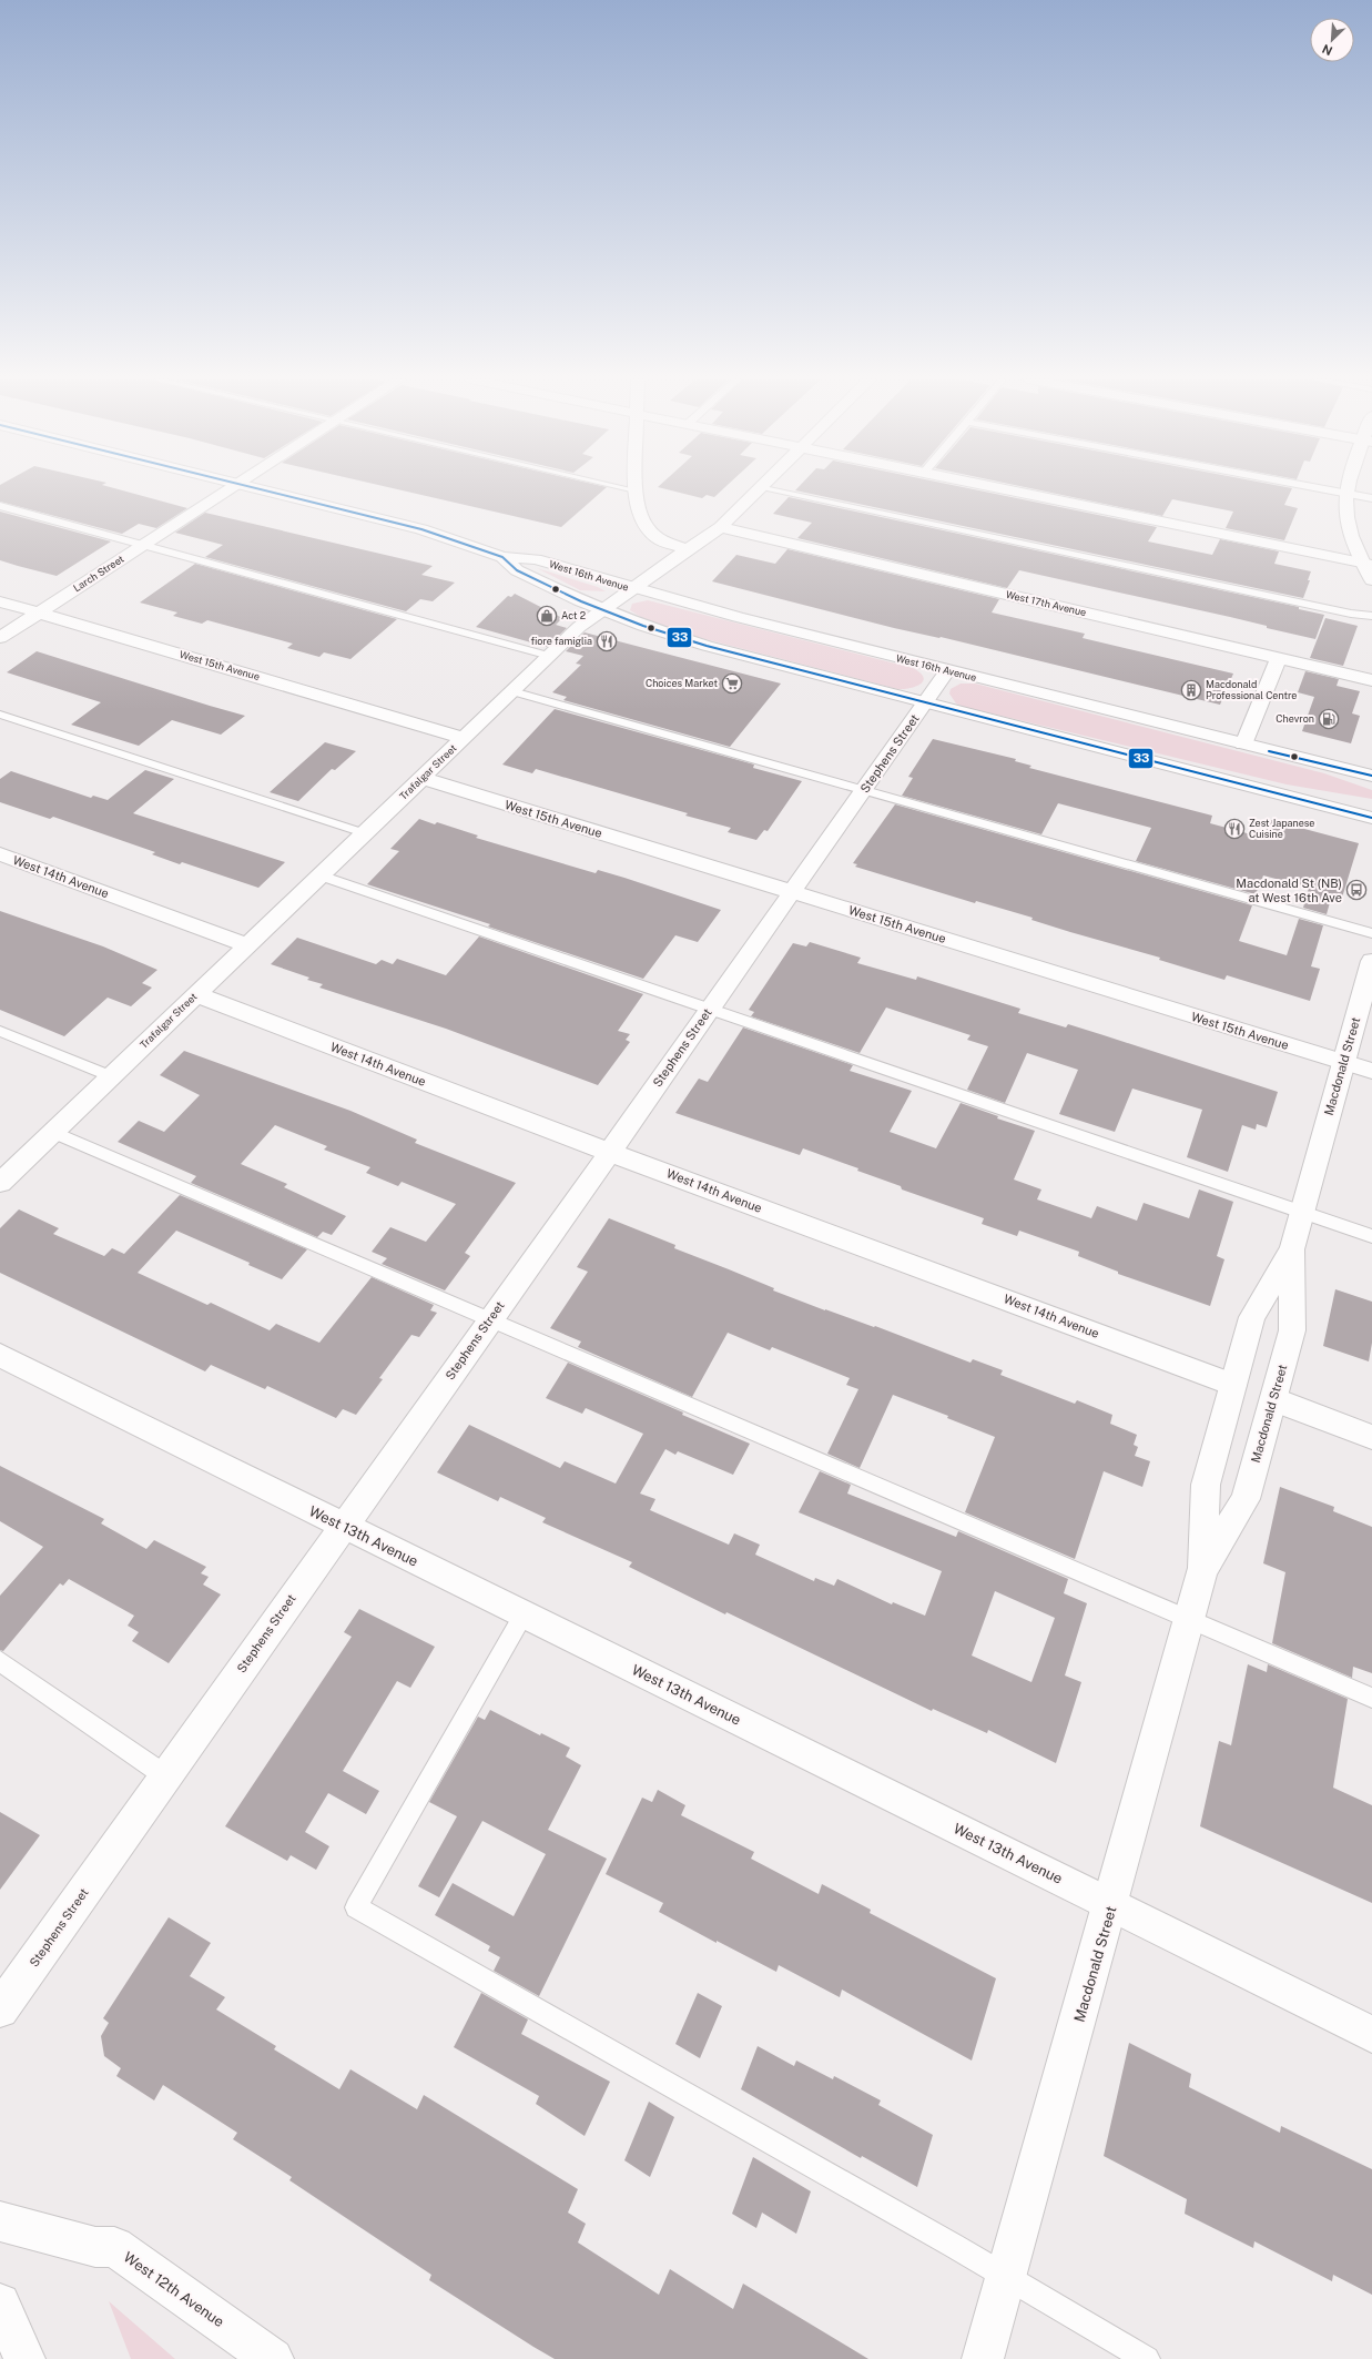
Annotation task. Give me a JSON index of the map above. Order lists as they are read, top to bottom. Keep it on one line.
{"streets":{"street":["Larch Street","West 16th Avenue","West 17th Avenue","West 15th Avenue","Stephens Street","Trafalgar Street","West 14th Avenue","Macdonald Street","West 13th Avenue","West 12th Avenue"]},"crossings":[["Larch Street","West 15th Avenue"],["West 16th Avenue","Stephens Street"],["West 16th Avenue","Trafalgar Street"],["West 17th Avenue","Trafalgar Street"],["West 15th Avenue","Stephens Street"],["West 15th Avenue","Trafalgar Street"],["West 15th Avenue","Macdonald Street"],["Stephens Street","West 14th Avenue"],["Stephens Street","West 13th Avenue"],["Trafalgar Street","West 14th Avenue"],["West 14th Avenue","Macdonald Street"],["Macdonald Street","West 13th Avenue"]],"places":{"shop":["Act 2"],"restaurant":["fiore famiglia","Zest Japanese Cuisine"],"supermarket":["Choices Market"],"building":["Macdonald Professional Centre"],"fuel station":["Chevron"],"bus stop":["Macdonald St (NB) at West 16th Ave"]},"lines":["transit line 33"],"north":"bottom left"}
